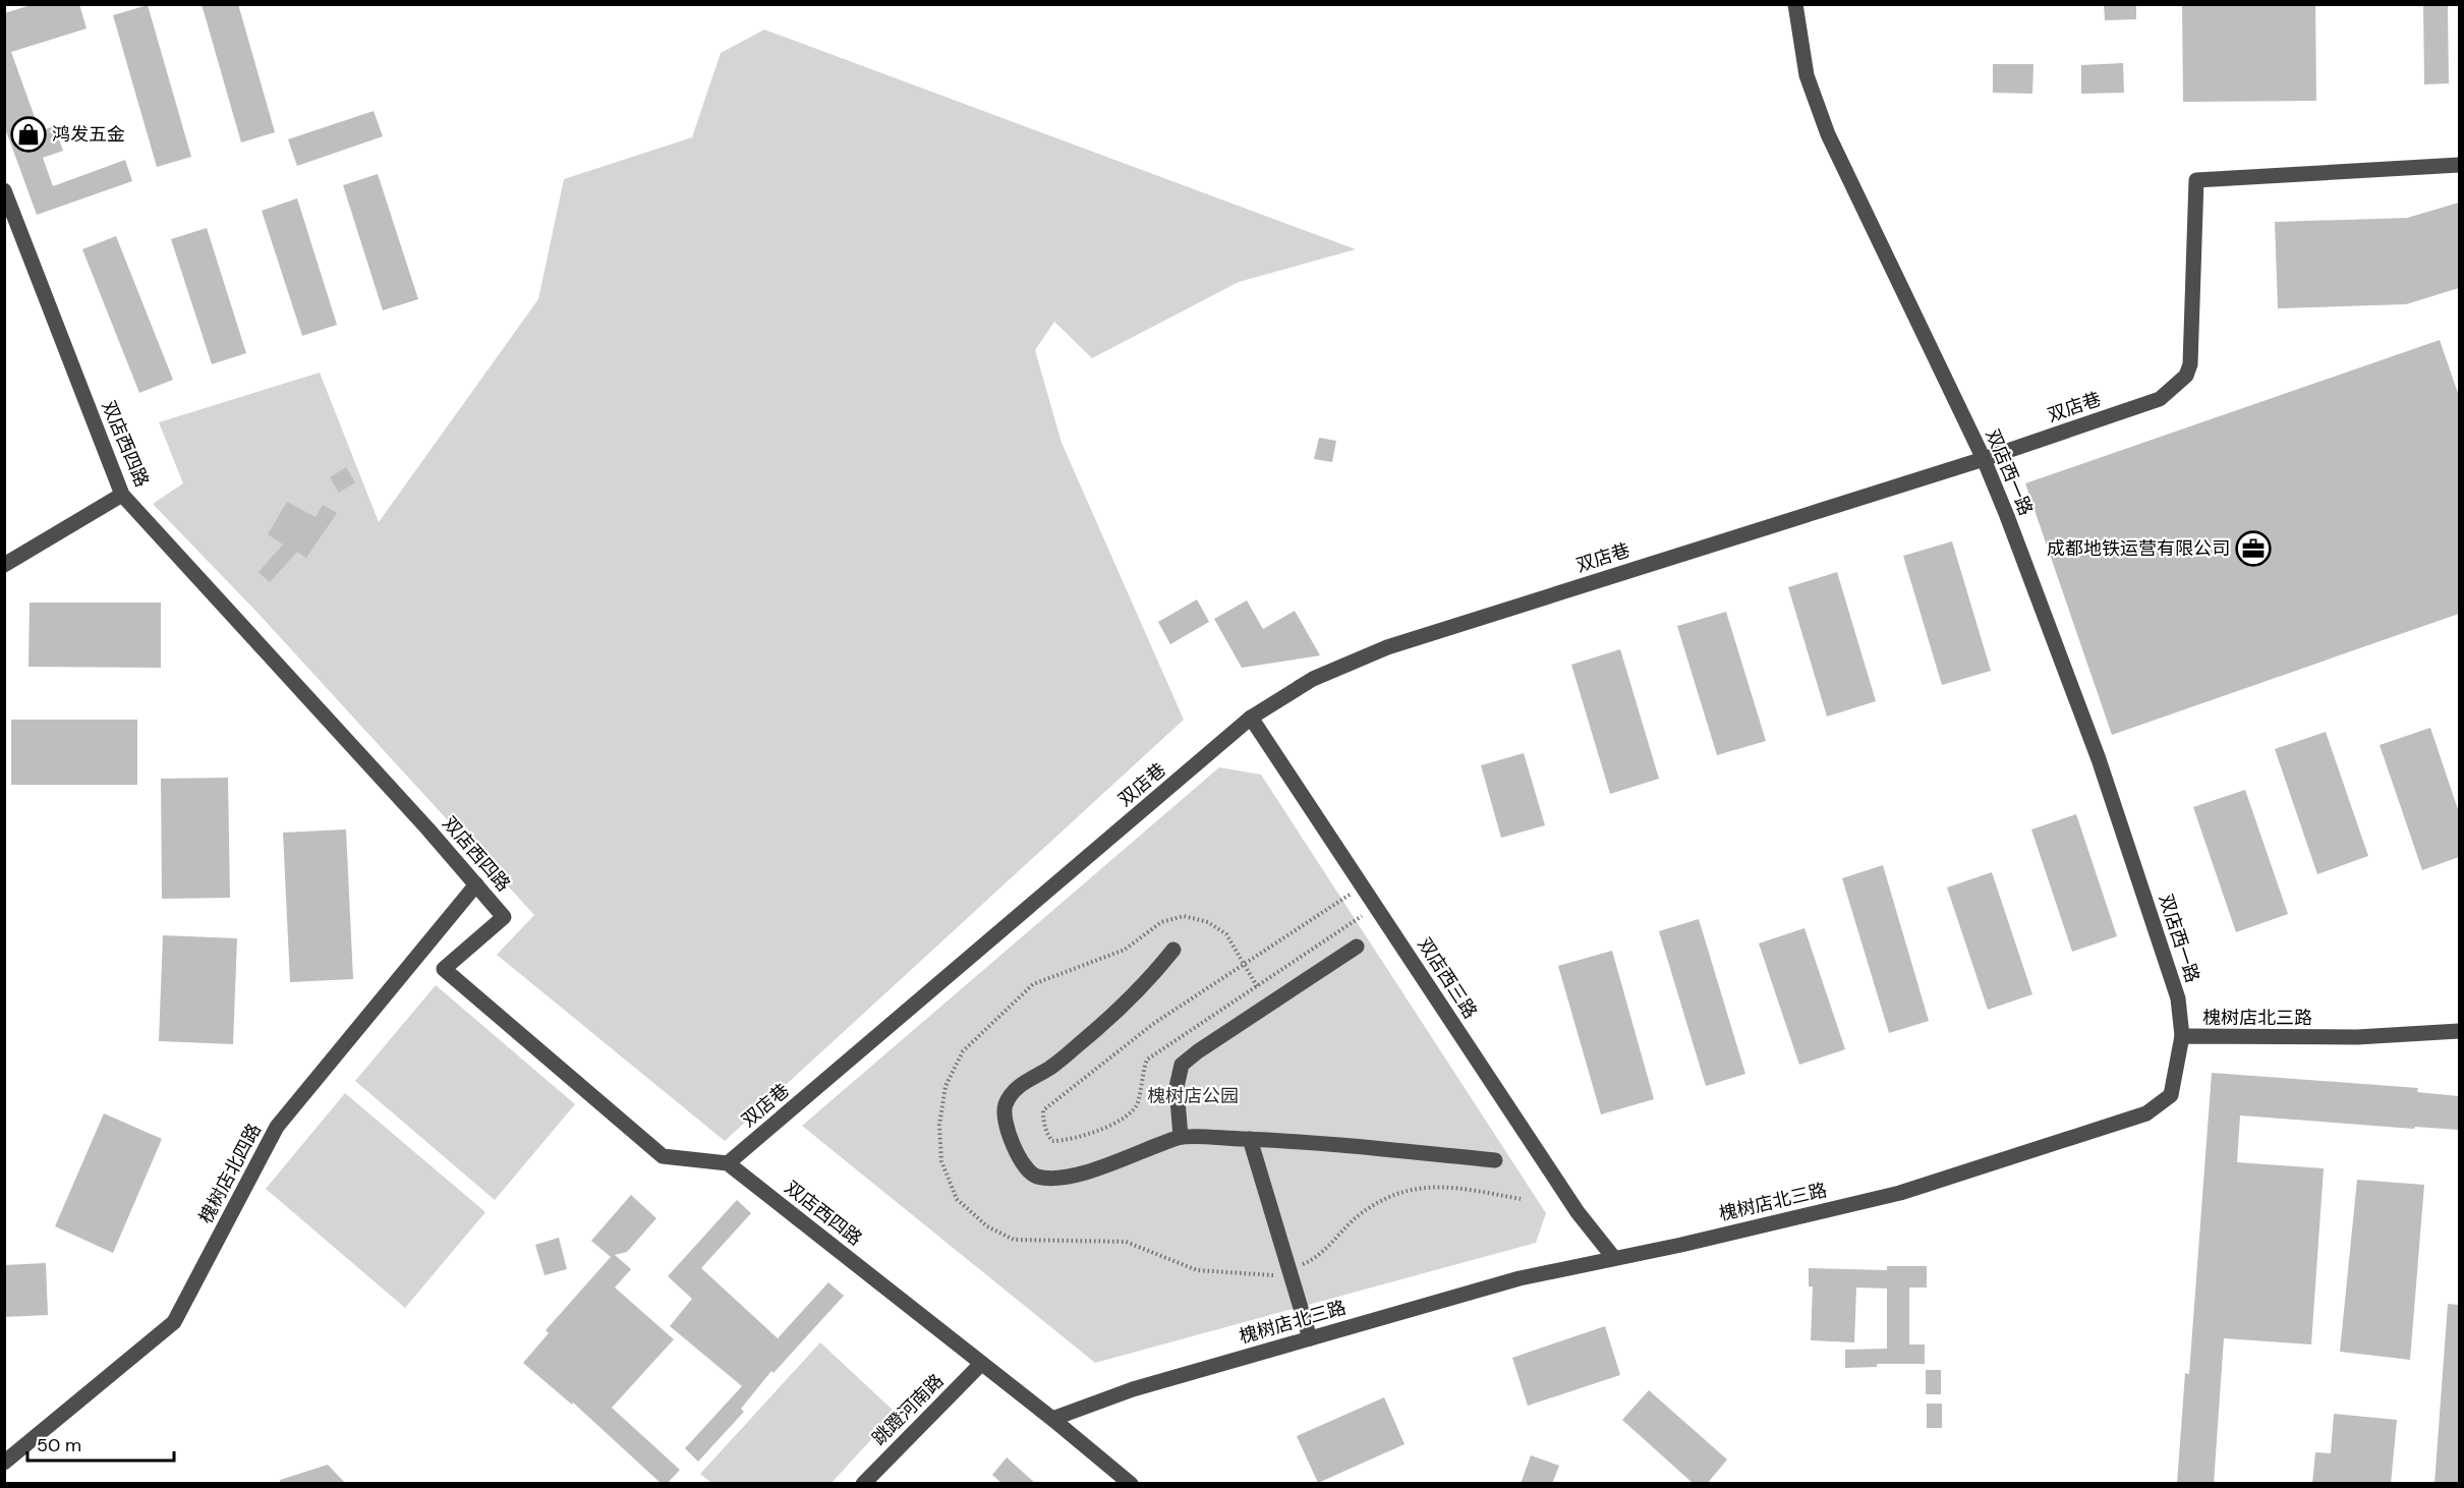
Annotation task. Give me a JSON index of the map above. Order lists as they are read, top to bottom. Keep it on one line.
{"streets":{"street":["双店巷","双店西四路","双店西一路","双店西三路","槐树店北三路","槐树店北四路","跳蹬河南路"]},"crossings":[["双店巷","双店西四路"],["双店巷","双店西一路"],["双店巷","双店西三路"],["双店西四路","槐树店北三路"],["双店西四路","槐树店北四路"],["双店西四路","跳蹬河南路"],["双店西一路","槐树店北三路"],["双店西三路","槐树店北三路"]],"parks":["槐树店公园"],"places":{"shop":["鸿发五金"],"office":["成都地铁运营有限公司"]},"scale_bar":"50 m"}
